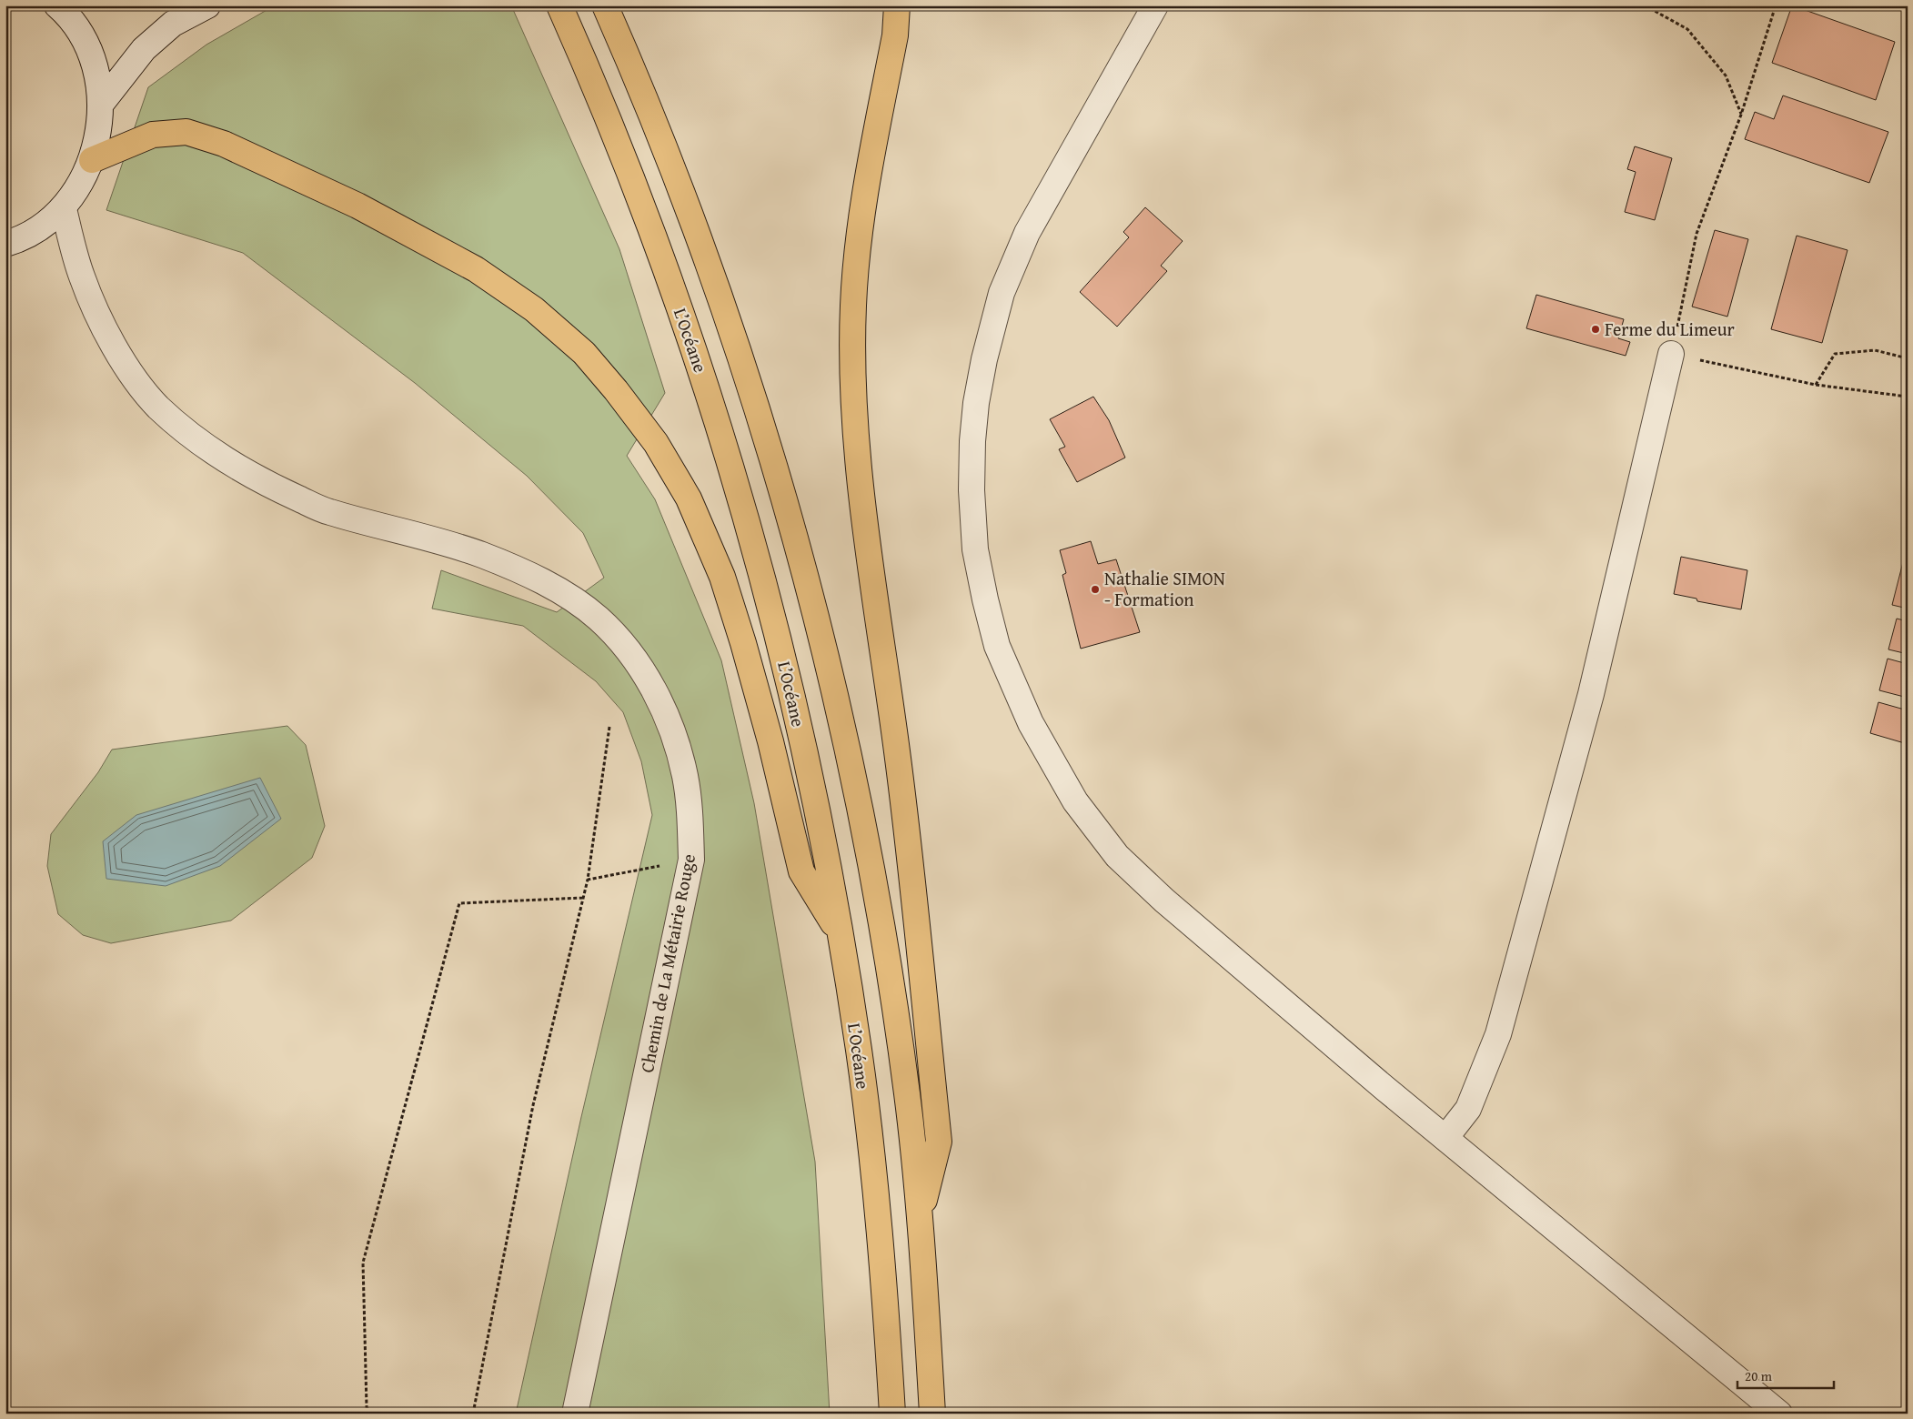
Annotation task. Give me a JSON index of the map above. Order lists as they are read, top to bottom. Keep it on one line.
{"streets":{"highway":["L’Océane"],"street":["Chemin de La Métairie Rouge"]},"places":["Ferme du Limeur","Nathalie SIMON - Formation"],"scale_bar":"20 m"}
